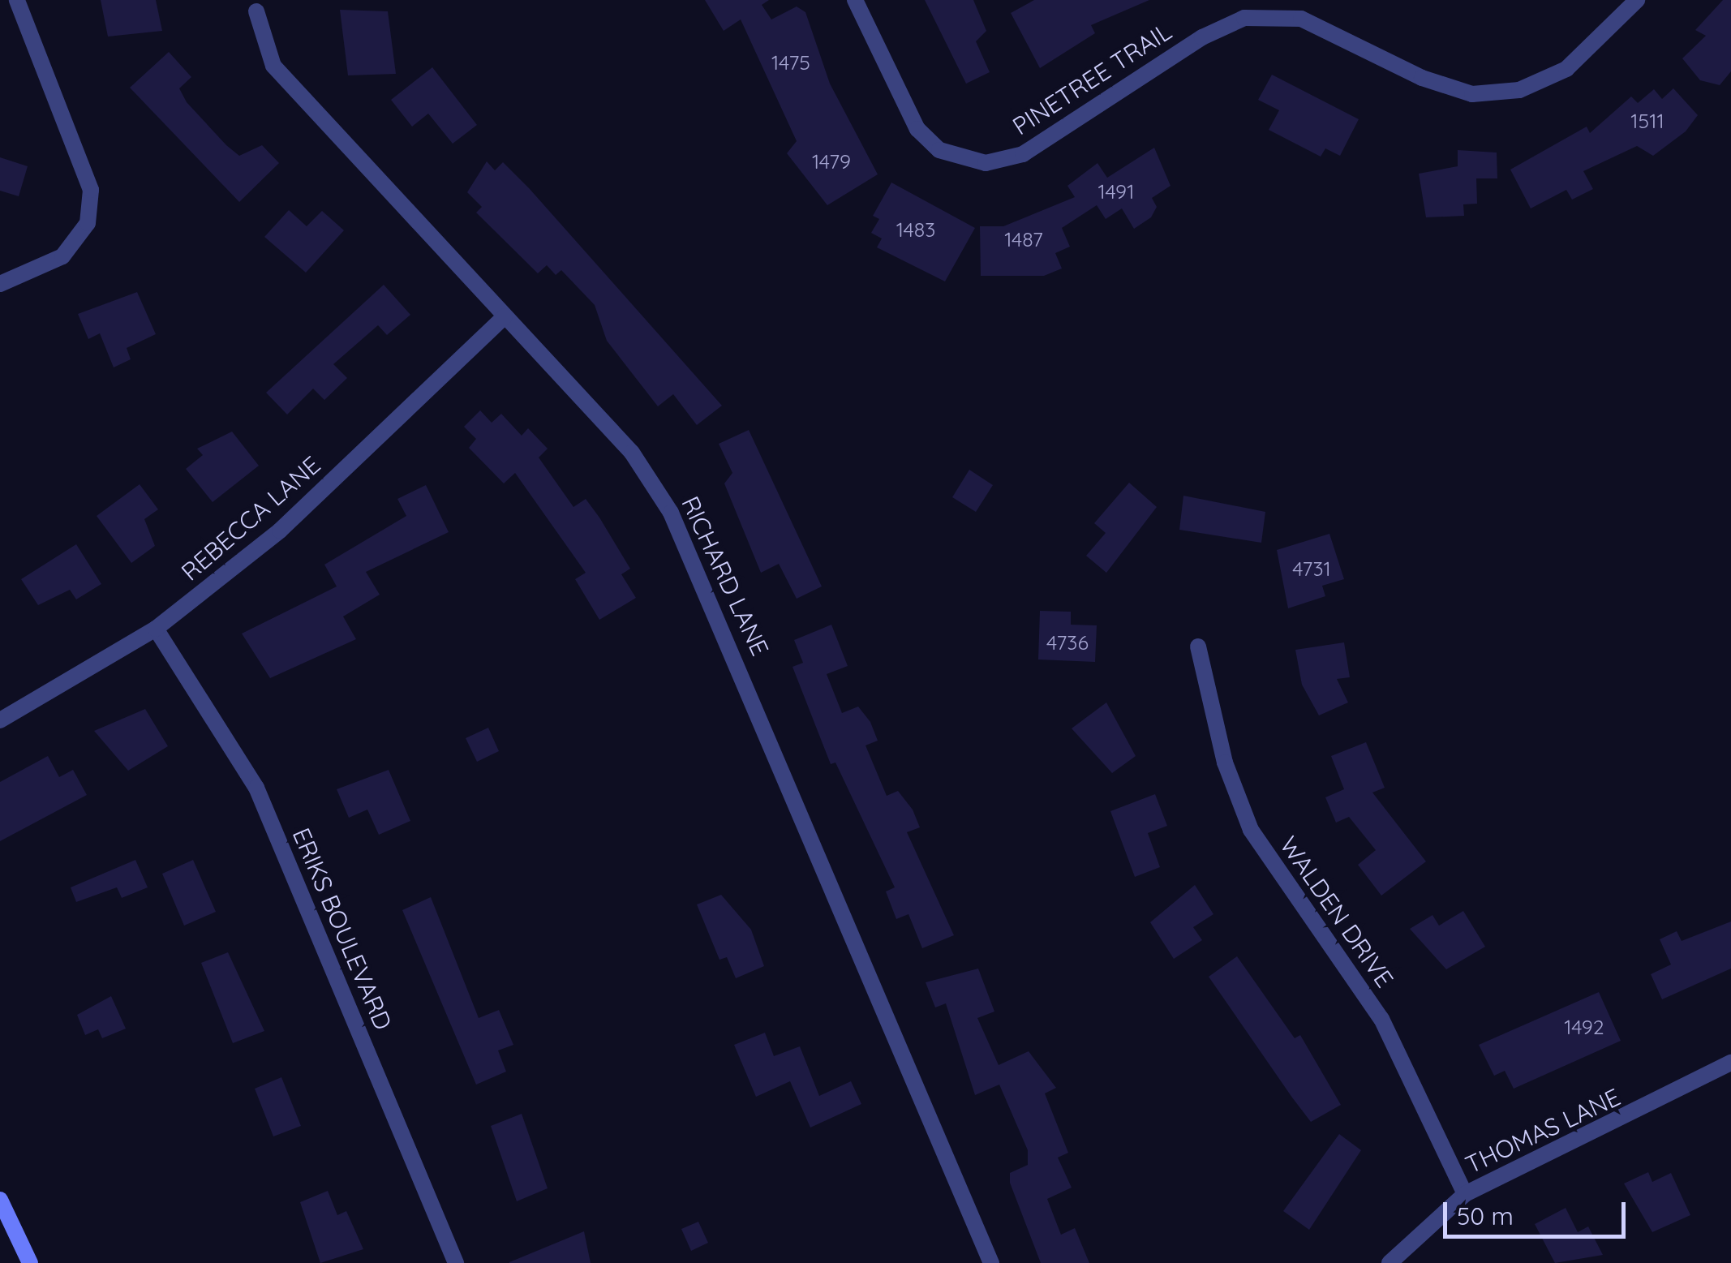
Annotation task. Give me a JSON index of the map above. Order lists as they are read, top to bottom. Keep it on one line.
{"streets":{"street":["PINETREE TRAIL","REBECCA LANE","RICHARD LANE","WALDEN DRIVE","ERIKS BOULEVARD","THOMAS LANE"]},"crossings":[["REBECCA LANE","RICHARD LANE"],["REBECCA LANE","ERIKS BOULEVARD"],["WALDEN DRIVE","THOMAS LANE"]],"house_numbers":["1475","1511","1479","1491","1483","1487","4731","4736","1492"],"scale_bar":"50 m"}
